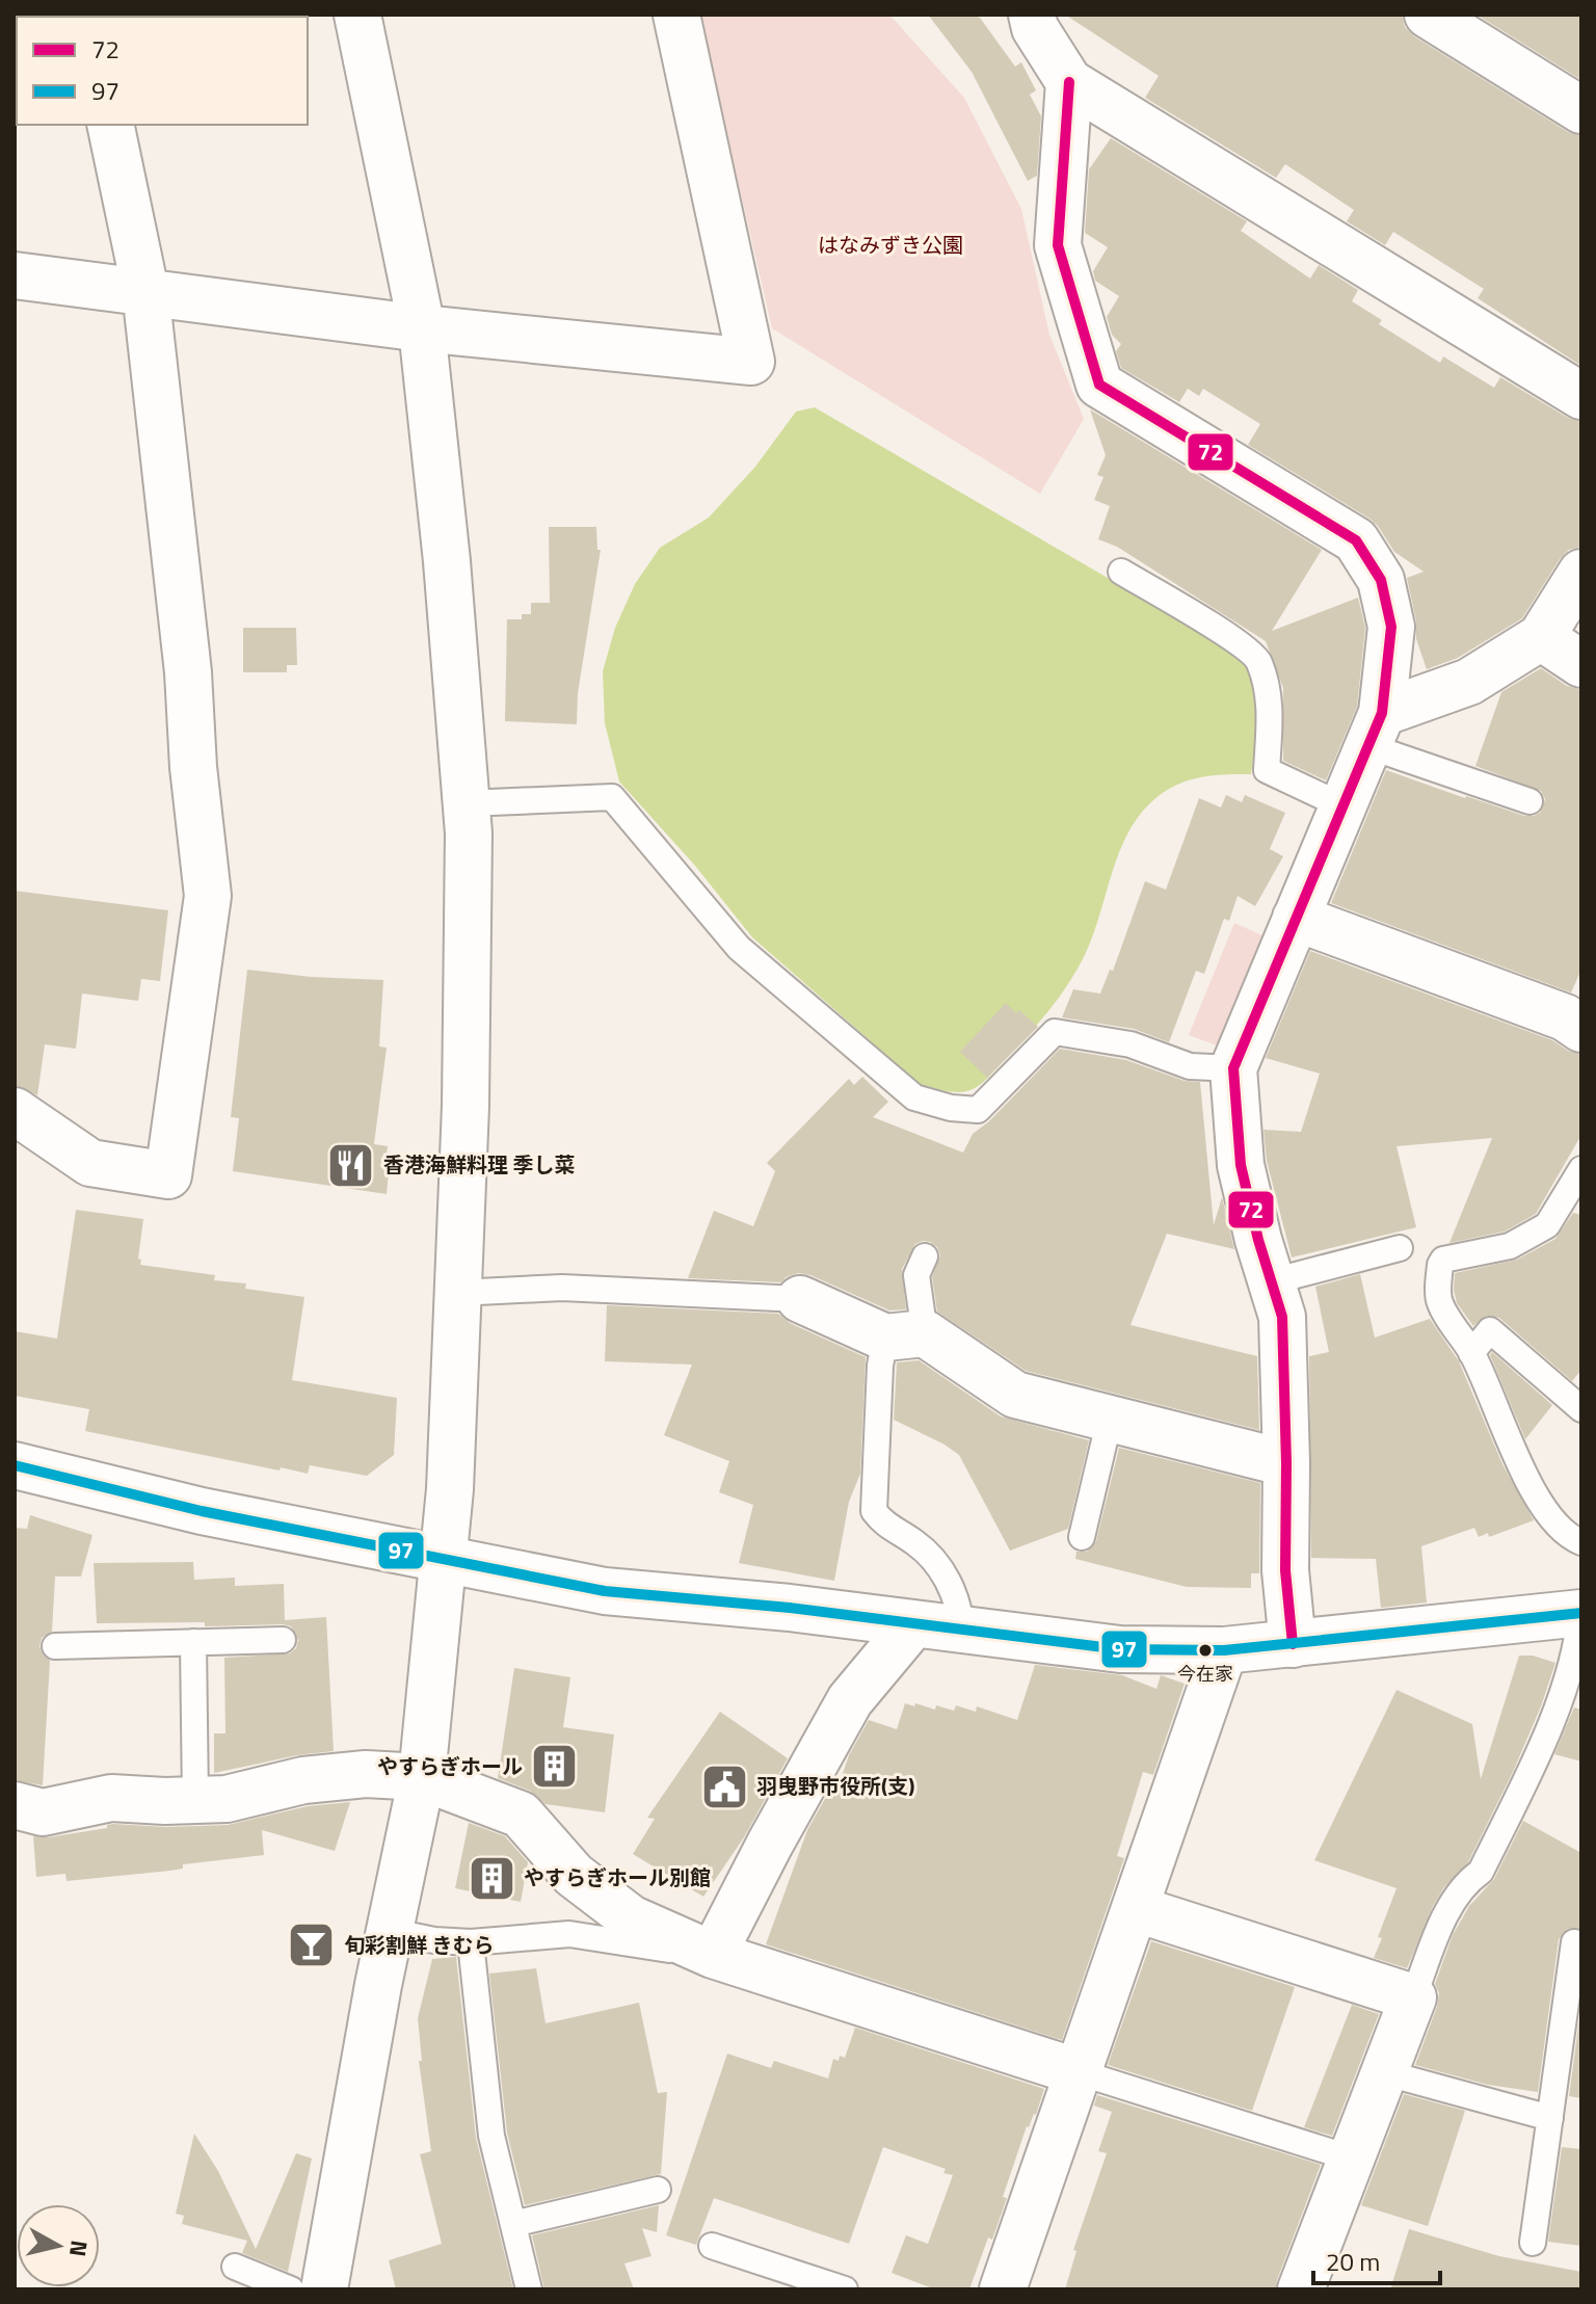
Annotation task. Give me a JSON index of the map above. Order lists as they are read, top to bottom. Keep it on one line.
{"parks":["はなみずき公園"],"places":{"restaurant":["香港海鮮料理 季し菜"],"other":["今在家"],"building":["やすらぎホール","やすらぎホール別館"],"public building":["羽曳野市役所(支)"],"bar":["旬彩割鮮 きむら"]},"lines":["transit line 72","transit line 97"],"legend":["72","97"],"scale_bar":"20 m","north":"right"}
